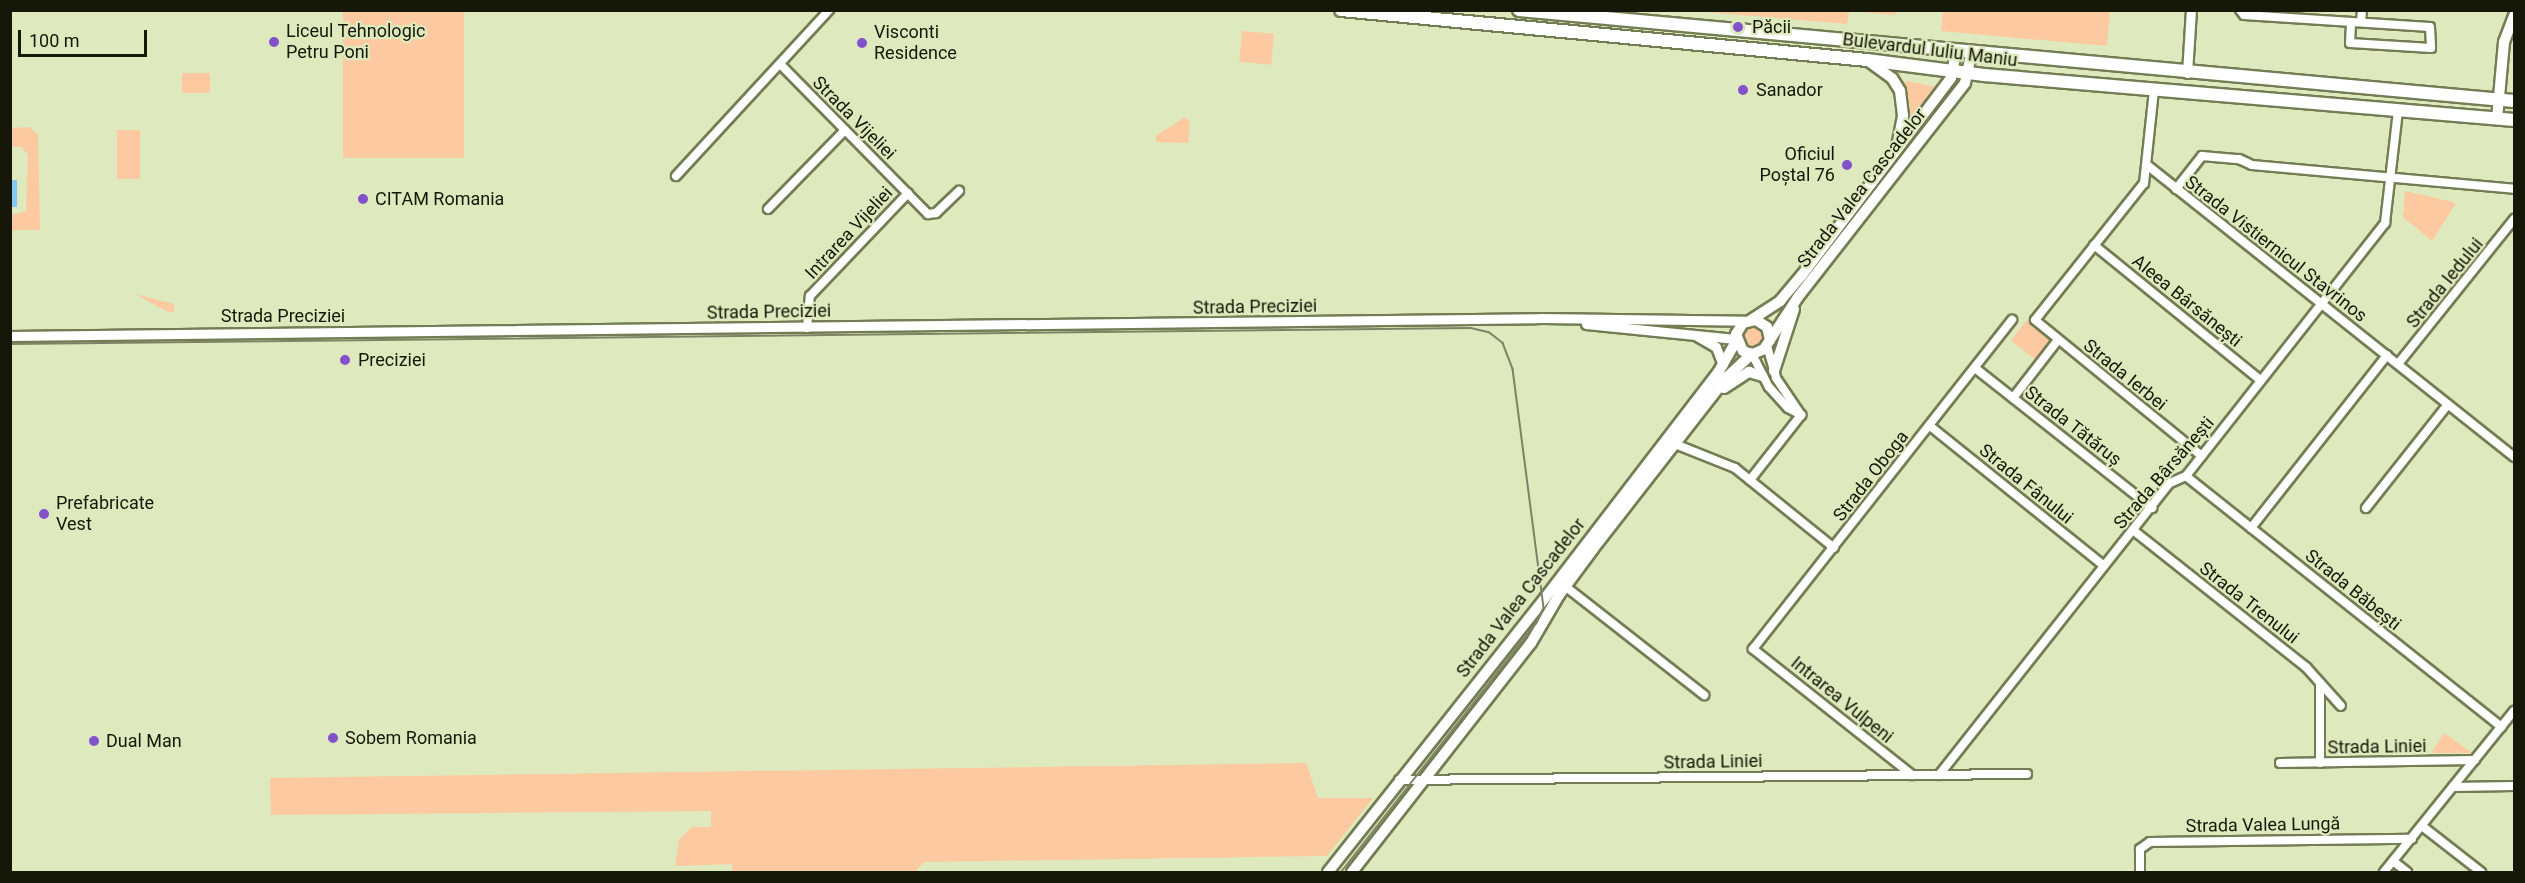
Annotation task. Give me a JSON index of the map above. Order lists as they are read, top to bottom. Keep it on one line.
{"streets":{"main road":["Bulevardul Iuliu Maniu","Strada Valea Cascadelor"],"street":["Strada Vijeliei","Intrarea Vijeliei","Strada Vistiernicul Stavrinos","Strada Iedului","Aleea Bârsănești","Strada Preciziei","Strada Ierbei","Strada Tătăruș","Strada Bârsănești","Strada Oboga","Strada Fânului","Strada Băbești","Strada Trenului","Intrarea Vulpeni","Strada Liniei","Strada Valea Lungă"]},"crossings":[["Bulevardul Iuliu Maniu","Strada Valea Cascadelor"],["Bulevardul Iuliu Maniu","Strada Bârsănești"],["Strada Vijeliei","Intrarea Vijeliei"],["Strada Valea Cascadelor","Strada Preciziei"],["Strada Valea Cascadelor","Strada Liniei"],["Intrarea Vijeliei","Strada Preciziei"],["Strada Vistiernicul Stavrinos","Strada Iedului"],["Strada Vistiernicul Stavrinos","Strada Bârsănești"],["Aleea Bârsănești","Strada Ierbei"],["Aleea Bârsănești","Strada Bârsănești"],["Strada Ierbei","Strada Bârsănești"],["Strada Tătăruș","Strada Bârsănești"],["Strada Tătăruș","Strada Oboga"],["Strada Bârsănești","Strada Fânului"],["Strada Bârsănești","Strada Băbești"],["Strada Bârsănești","Strada Trenului"],["Strada Bârsănești","Strada Liniei"],["Strada Oboga","Strada Fânului"],["Strada Oboga","Intrarea Vulpeni"],["Intrarea Vulpeni","Strada Liniei"]],"places":["Păcii","Liceul Tehnologic Petru Poni","Visconti Residence","Sanador","Oficiul Poștal 76","CITAM Romania","Preciziei","Prefabricate Vest","Sobem Romania","Dual Man"],"scale_bar":"100 m"}
